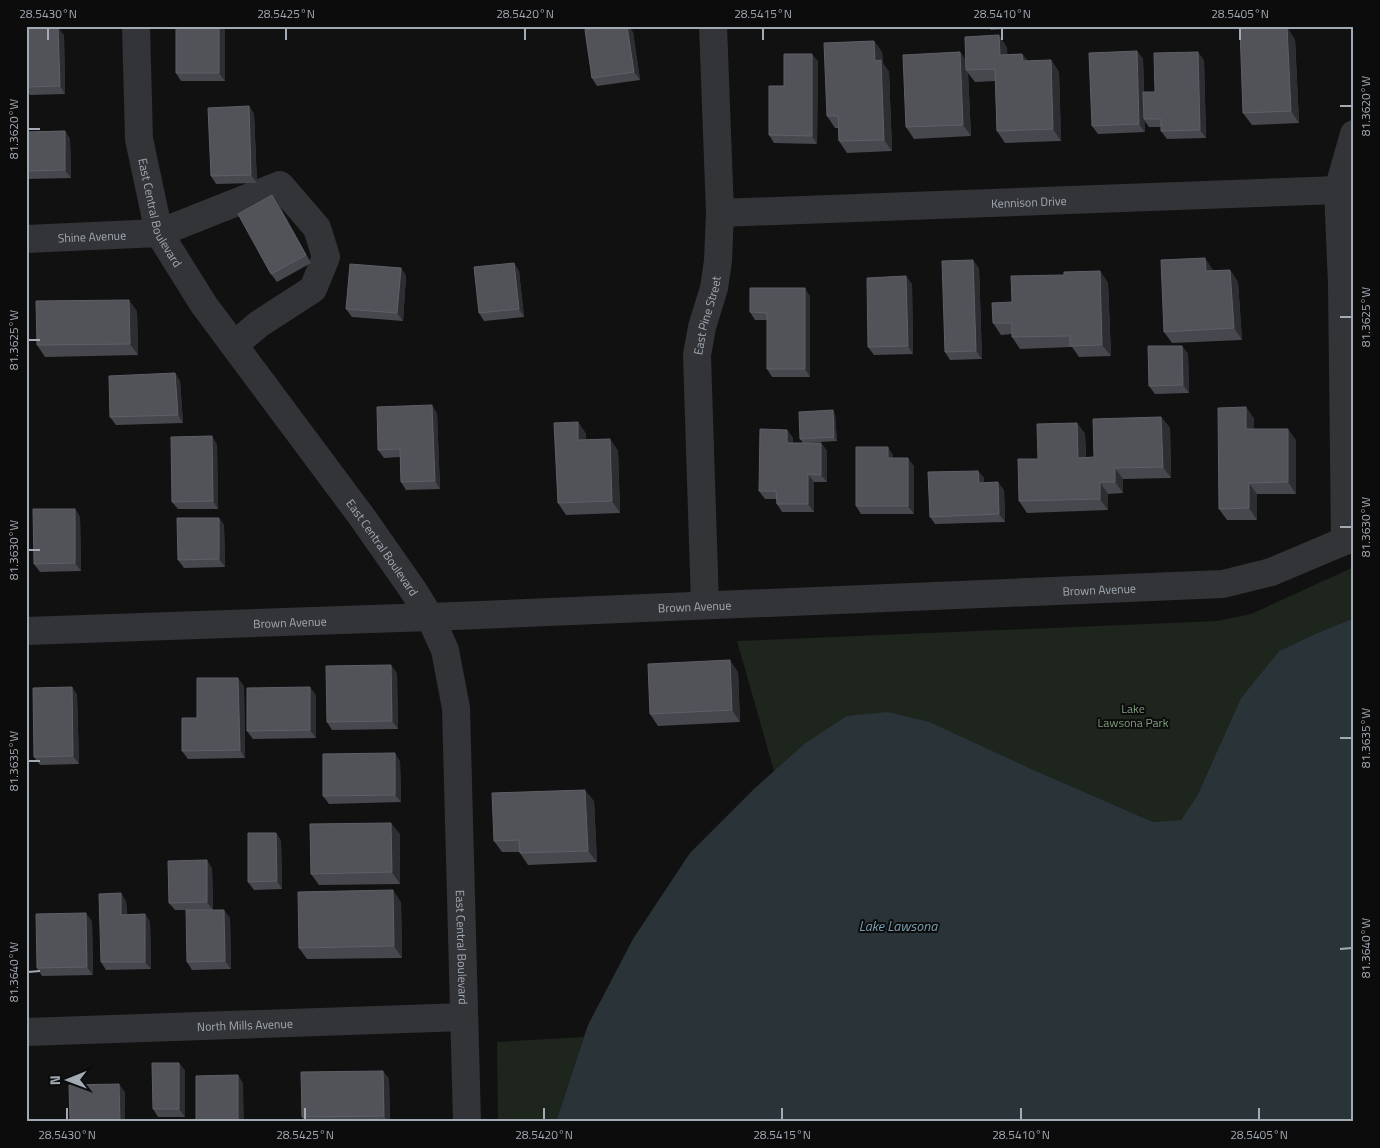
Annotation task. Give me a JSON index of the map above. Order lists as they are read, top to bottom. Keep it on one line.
{"streets":{"street":["Kennison Drive","East Central Boulevard","Shine Avenue","East Pine Street","Brown Avenue","North Mills Avenue"]},"crossings":[["Kennison Drive","East Pine Street"],["East Central Boulevard","Shine Avenue"],["East Central Boulevard","Brown Avenue"],["East Central Boulevard","North Mills Avenue"],["East Pine Street","Brown Avenue"]],"water":["Lake Lawsona"],"parks":["Lake Lawsona Park"],"north":"left","coordinates":["28.5430°N","28.5425°N","28.5420°N","28.5415°N","28.5410°N","28.5405°N","81.3620°W","81.3625°W","81.3630°W","81.3635°W","81.3640°W"]}
